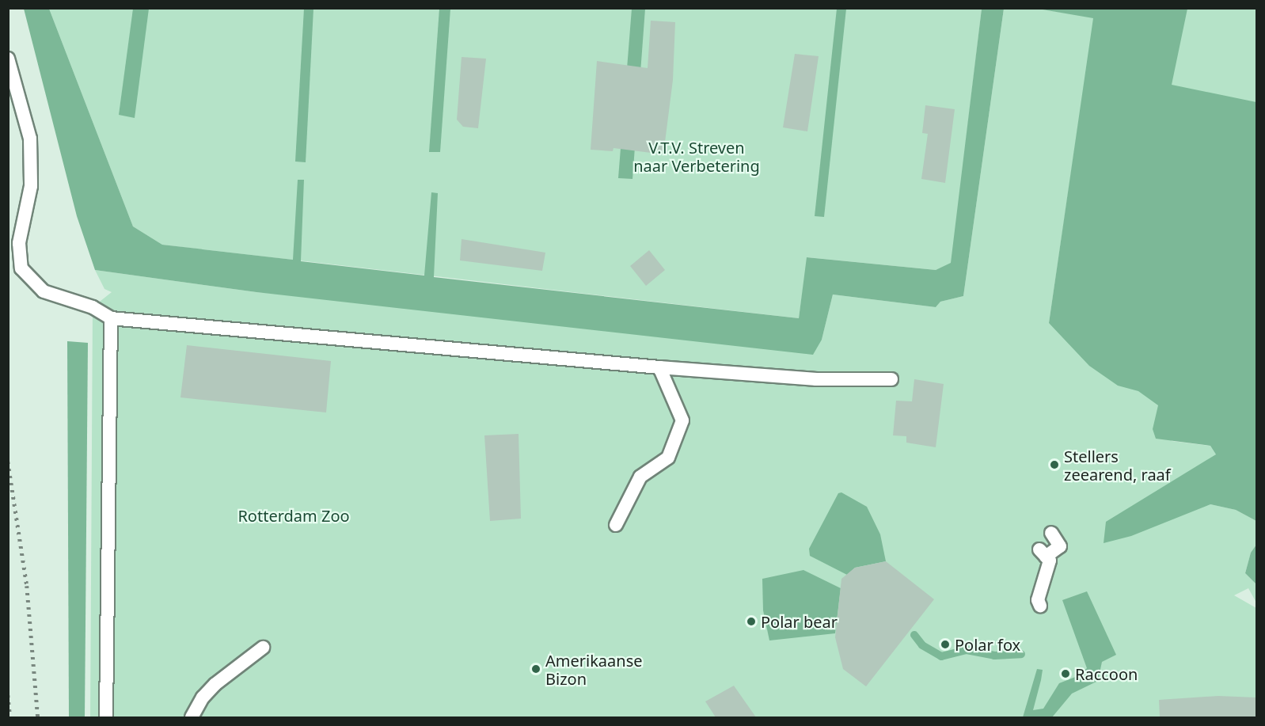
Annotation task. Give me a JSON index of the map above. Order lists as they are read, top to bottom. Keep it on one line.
{"parks":["V.T.V. Streven naar Verbetering","Rotterdam Zoo"],"places":["Stellers zeearend, raaf","Polar bear","Polar fox","Amerikaanse Bizon","Raccoon"]}
